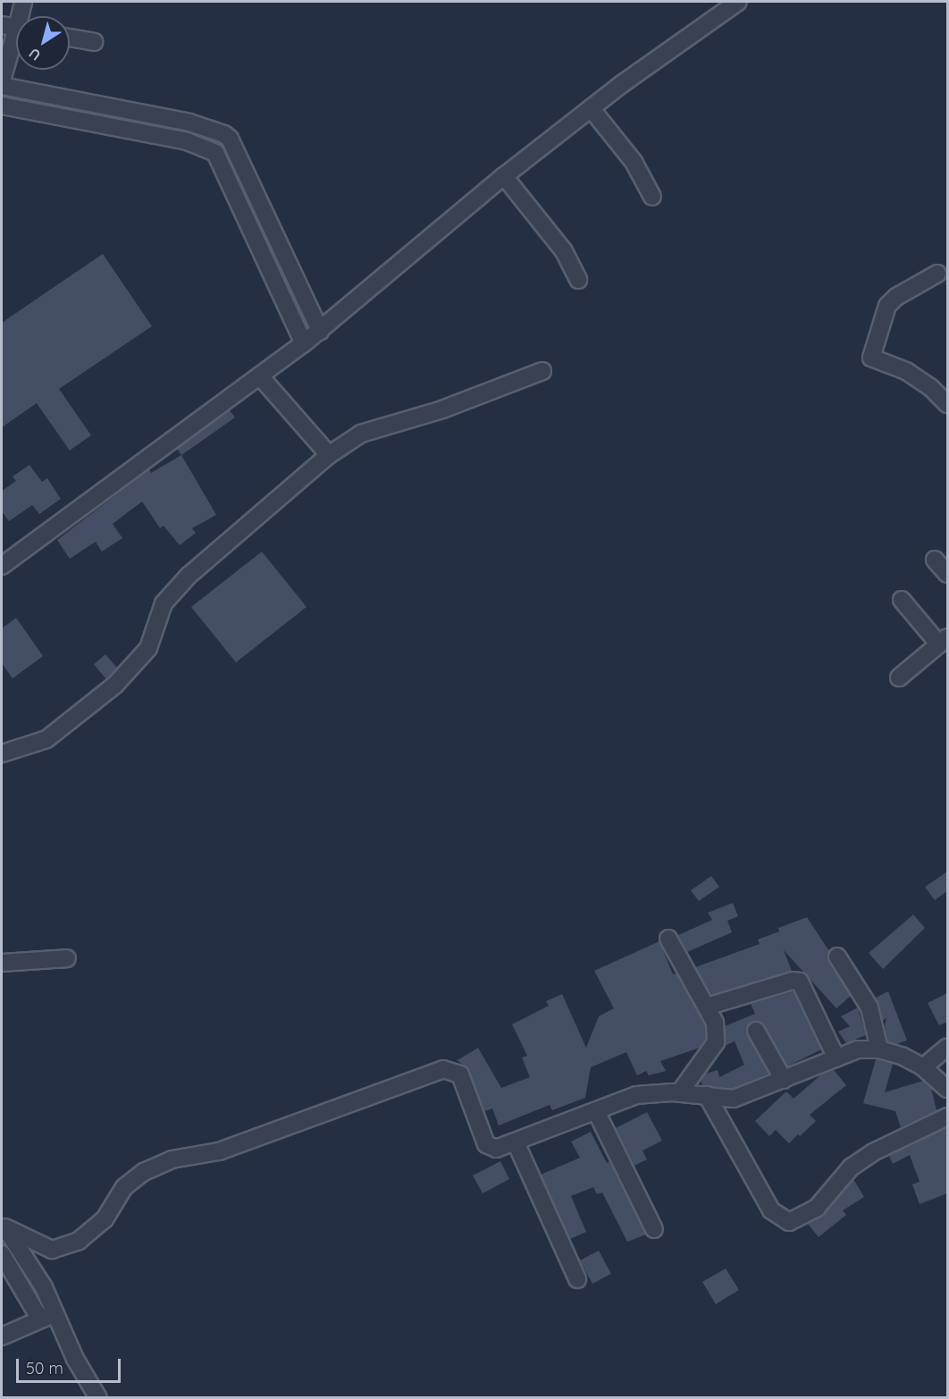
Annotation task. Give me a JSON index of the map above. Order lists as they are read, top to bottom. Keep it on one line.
{"scale_bar":"50 m","north":"bottom left"}
